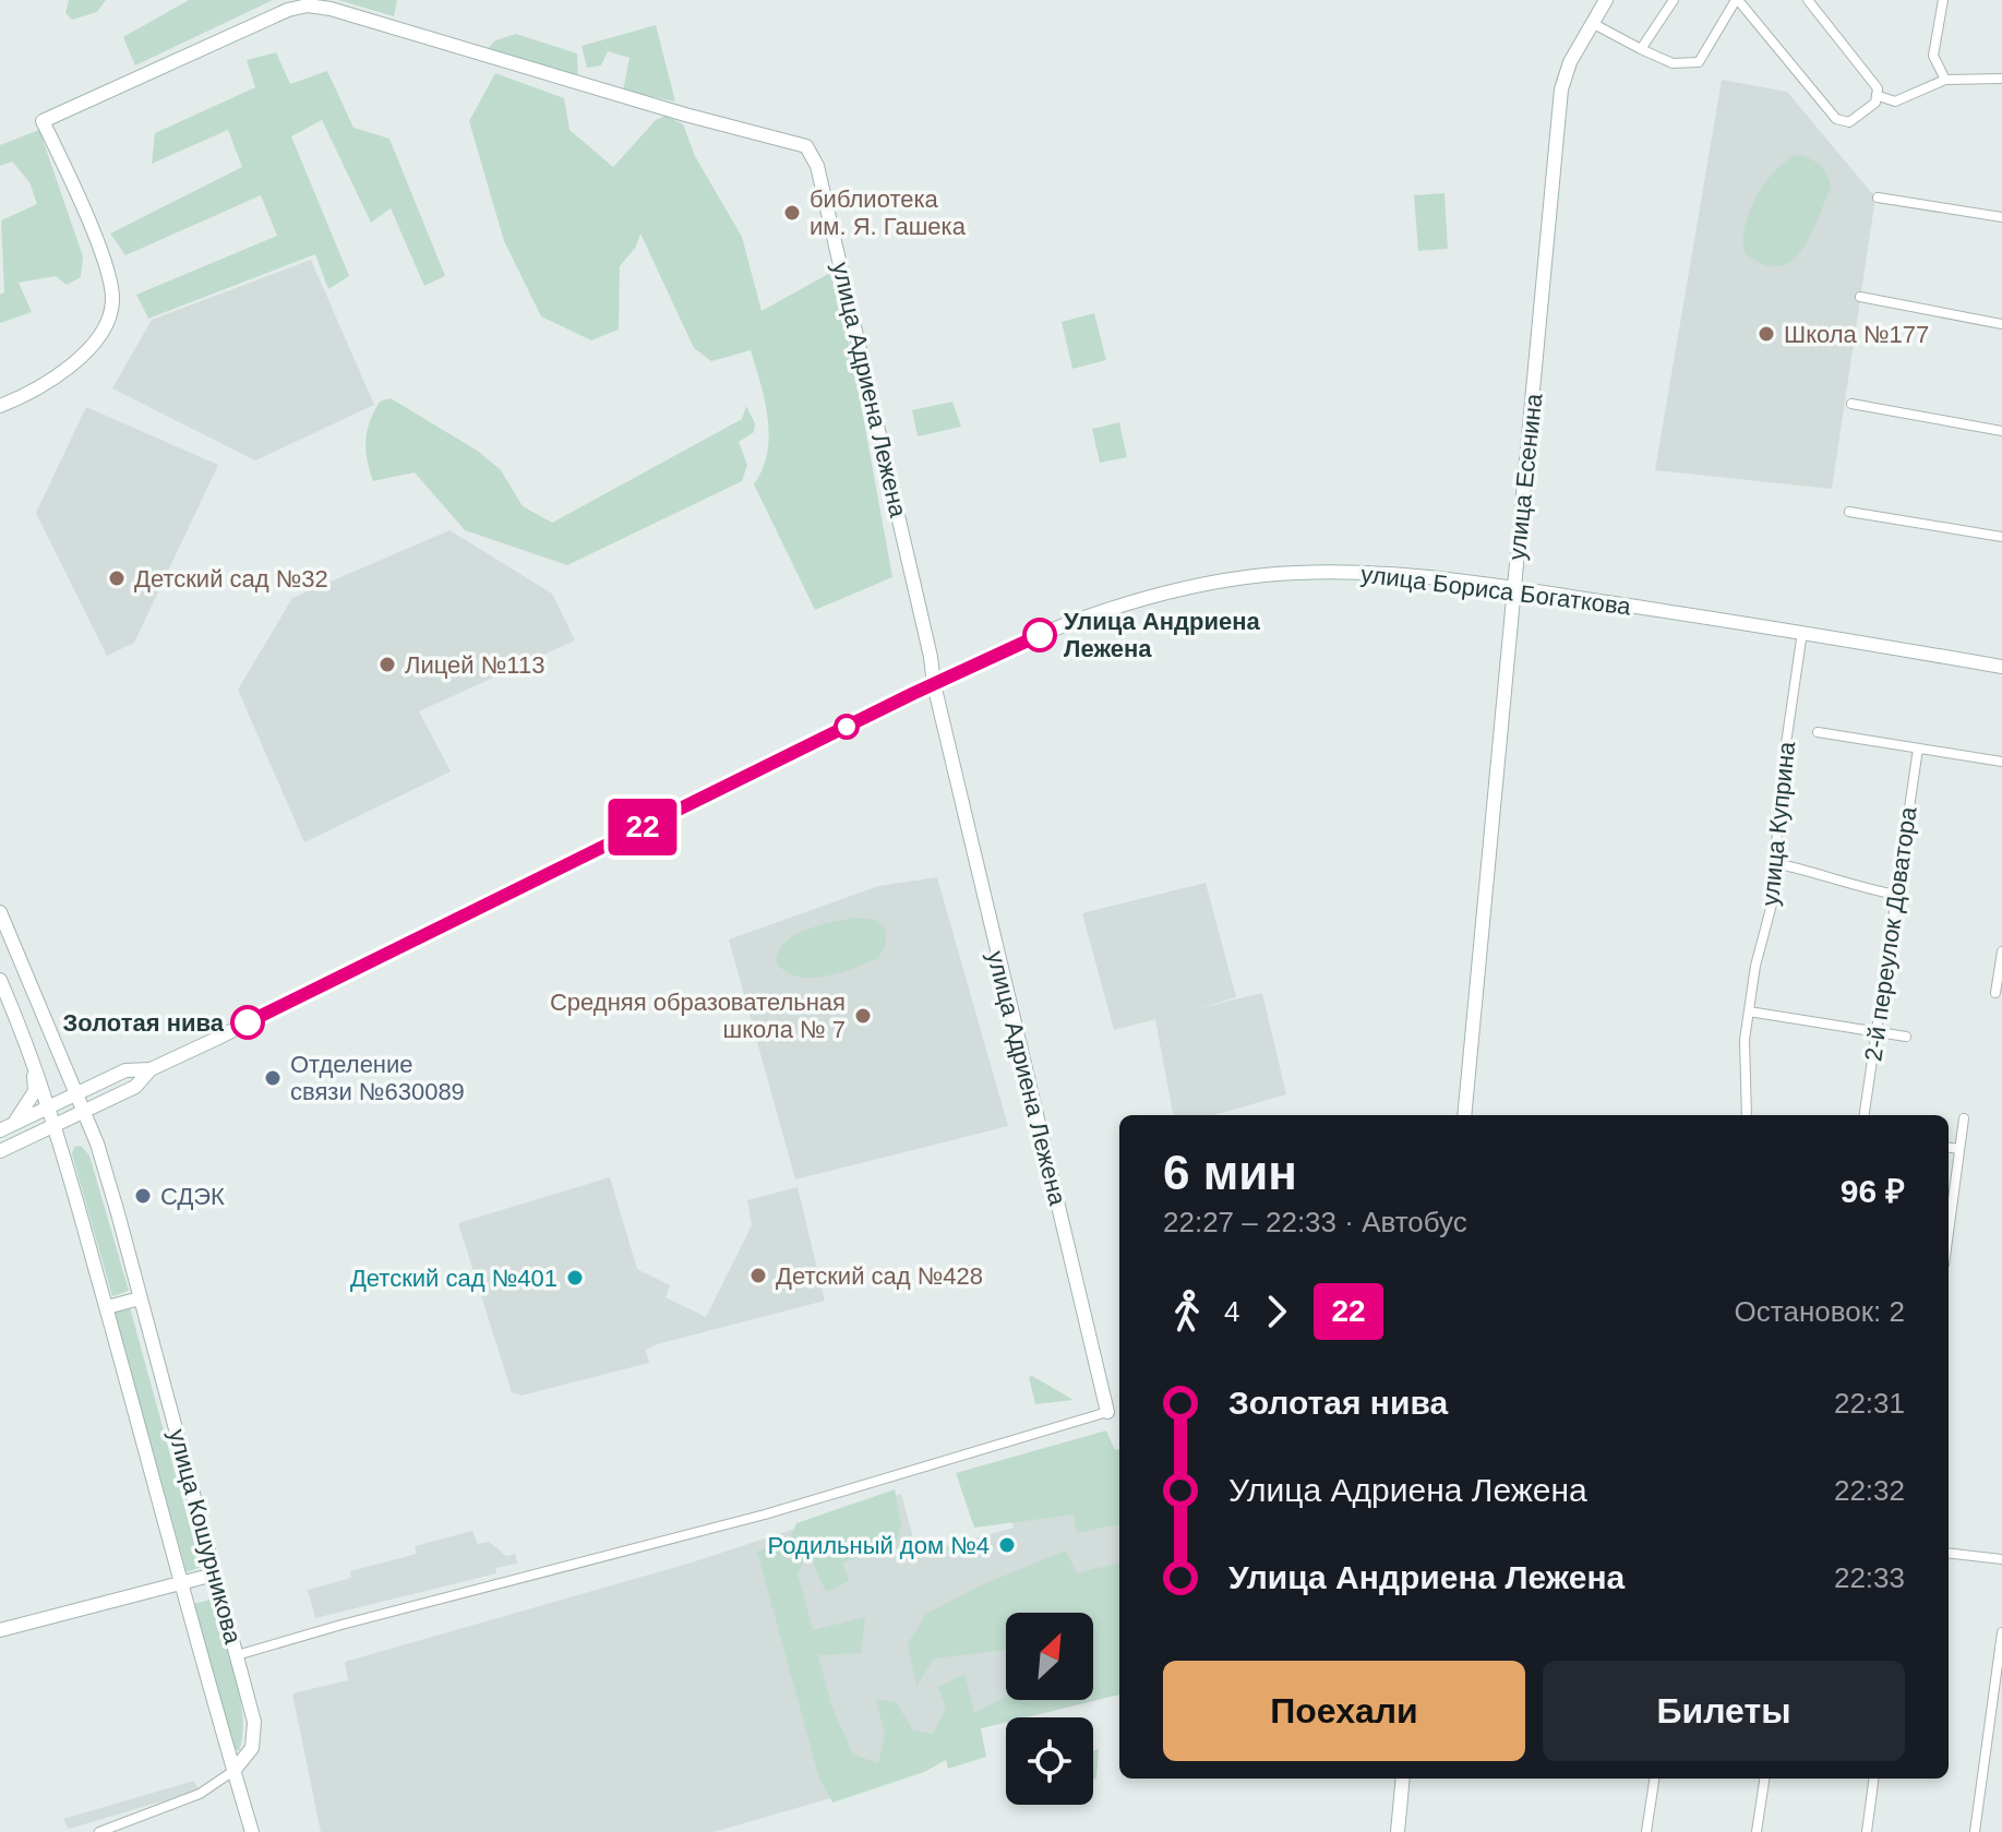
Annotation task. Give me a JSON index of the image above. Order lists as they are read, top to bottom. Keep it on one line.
{"streets":{"main road":["улица Адриена Лежена","улица Есенина","улица Бориса Богаткова","улица Кошурникова"],"street":["улица Куприна","2-й переулок Доватора"]},"crossings":[["улица Адриена Лежена","улица Бориса Богаткова"],["улица Есенина","улица Бориса Богаткова"],["улица Бориса Богаткова","улица Куприна"],["улица Бориса Богаткова","улица Кошурникова"]],"places":["библиотека им. Я. Гашека","Школа №177","Детский сад №32","Улица Андриена Лежена","Лицей №113","Средняя образовательная школа № 7","Золотая нива","Отделение связи №630089","СДЭК","Детский сад №428","Детский сад №401","Родильный дом №4"],"lines":["bus line 22"],"north":"top right","page":{"on_map":"22","heading":["6 мин","22:27 – 22:33 · Автобус","96 ₽"],"legs":["4","22","Остановок: 2"],"list":[{"name":"Золотая нива","value":"22:31"},{"name":"Улица Адриена Лежена","value":"22:32"},{"name":"Улица Андриена Лежена","value":"22:33"}],"buttons":["Поехали","Билеты"]}}
